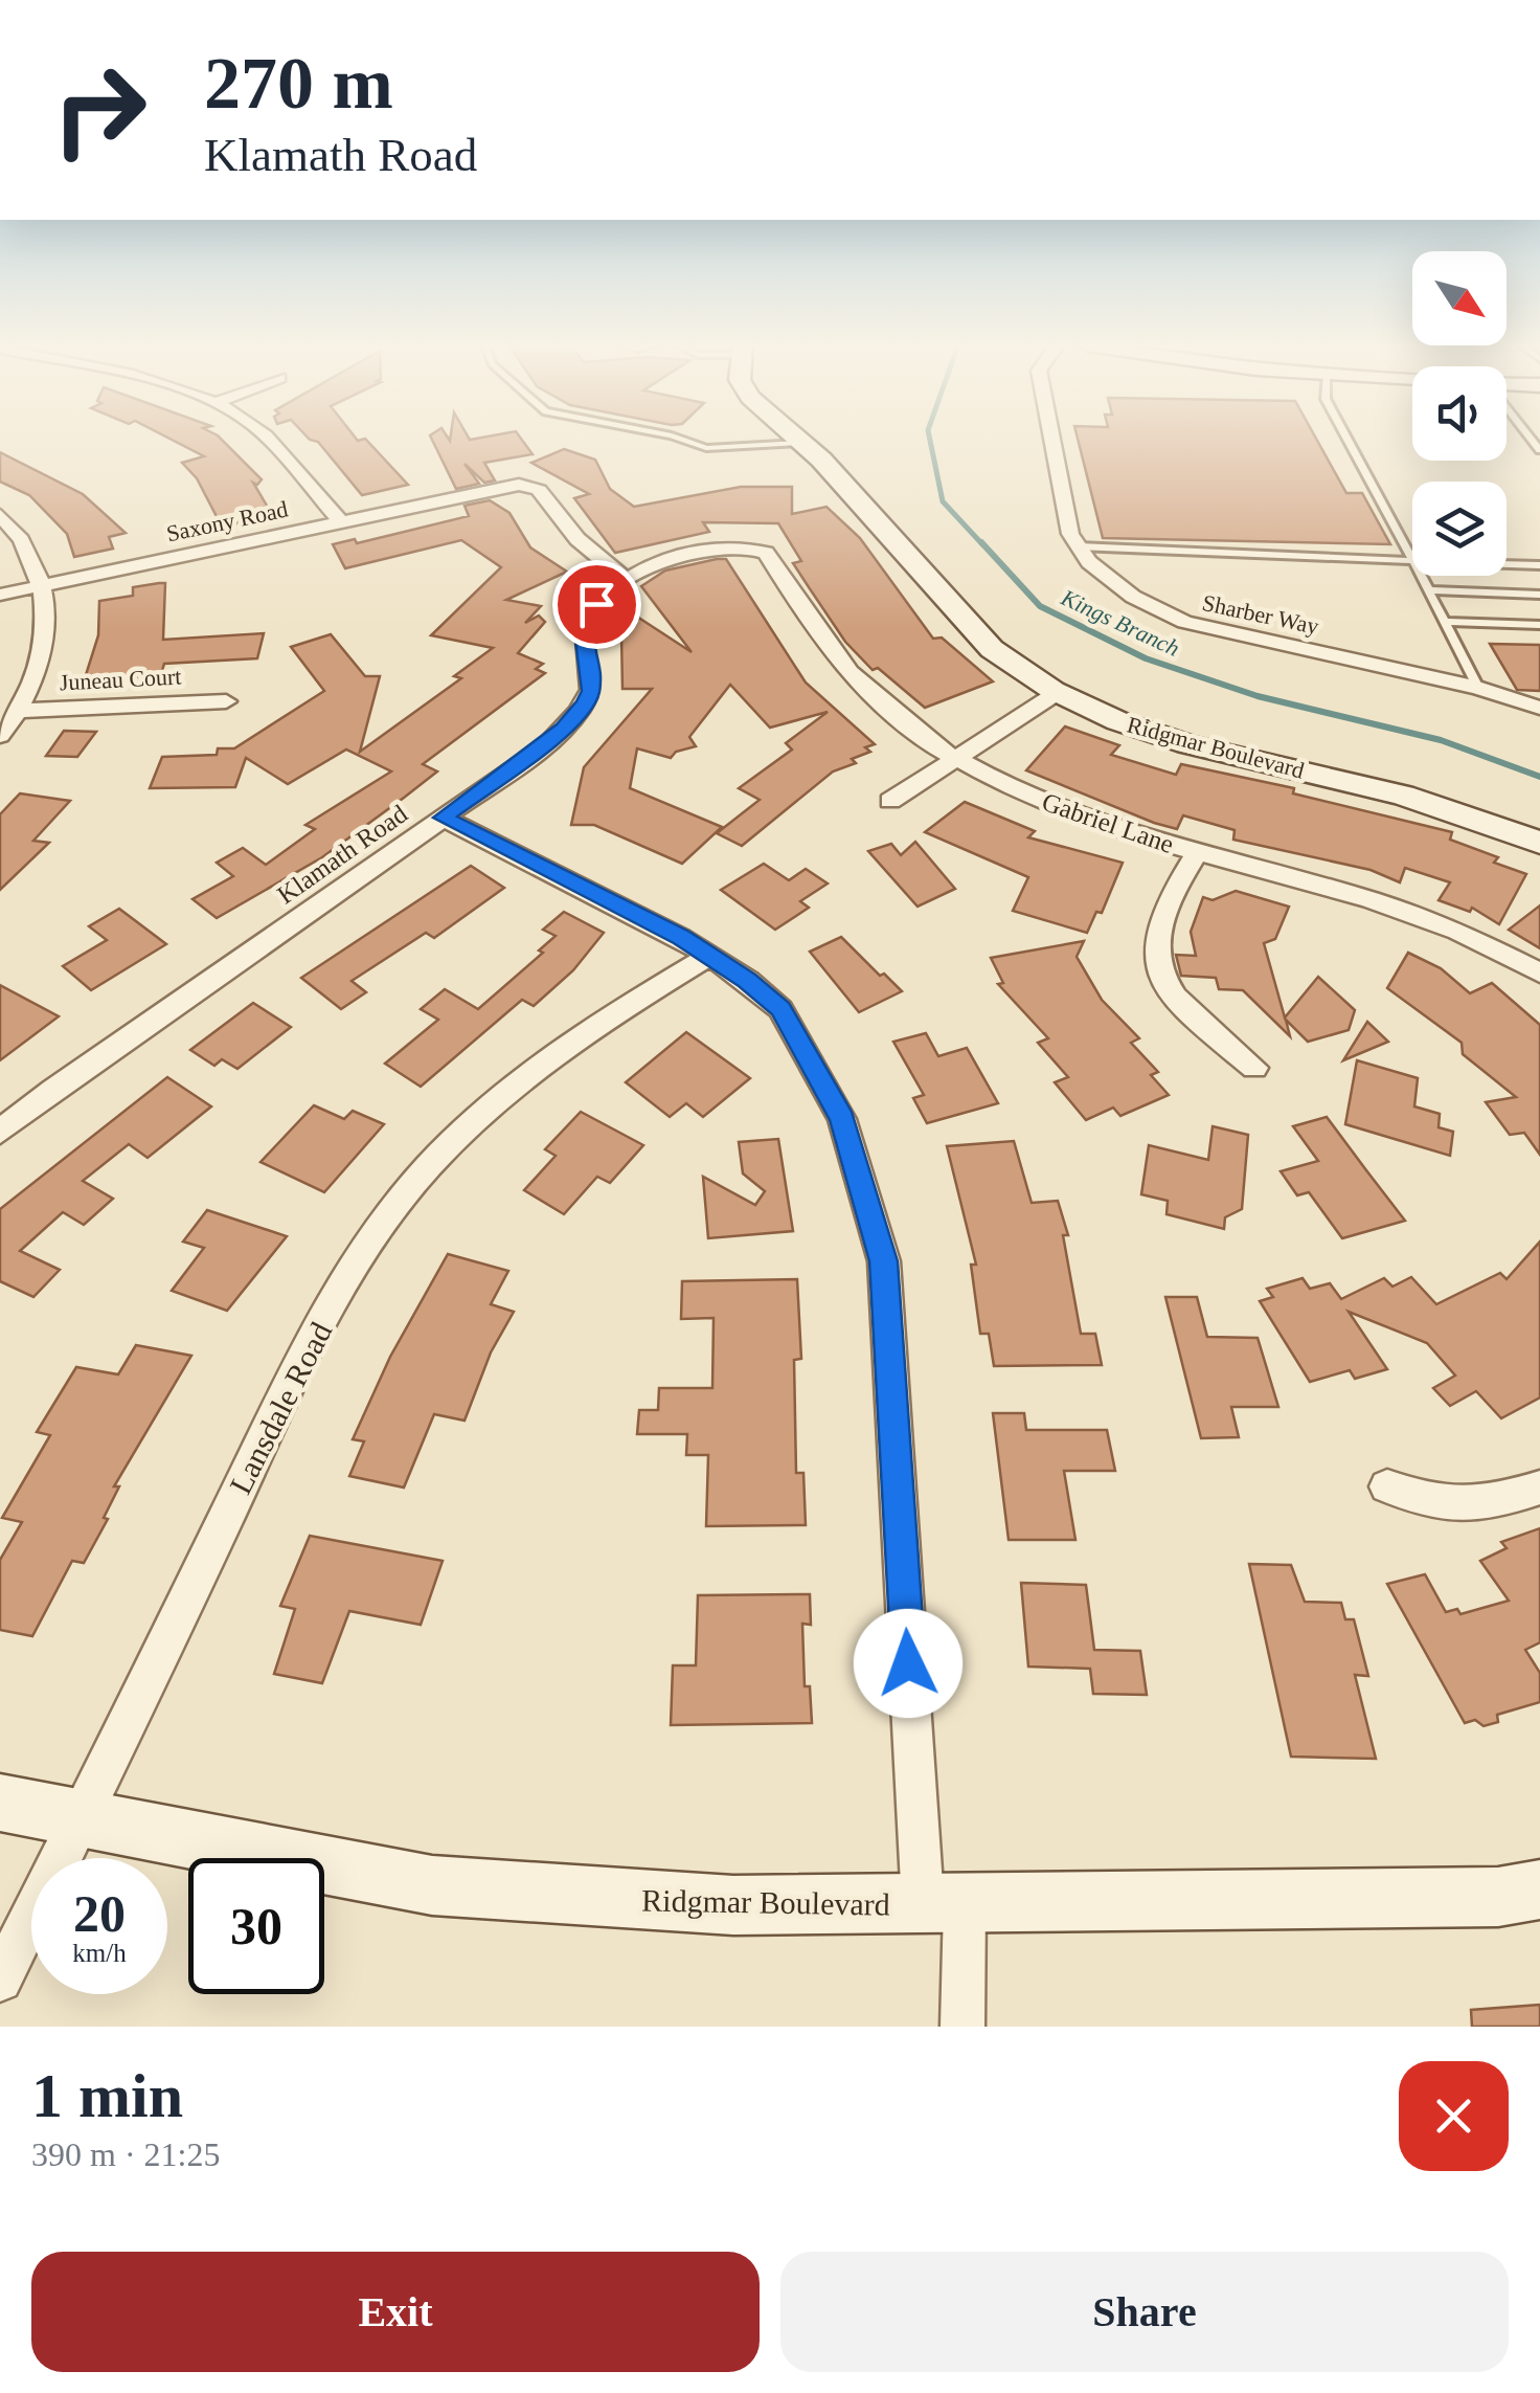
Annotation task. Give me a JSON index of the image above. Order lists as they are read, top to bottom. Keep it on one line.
{"streets":{"street":["Saxony Road","Sharber Way","Juneau Court","Ridgmar Boulevard","Gabriel Lane","Klamath Road","Lansdale Road"]},"crossings":[["Saxony Road","Klamath Road"],["Ridgmar Boulevard","Lansdale Road"],["Gabriel Lane","Klamath Road"]],"water":["Kings Branch"],"north":"bottom right","page":{"turn":["270 m","Klamath Road"],"speed":"20 km/h","limit":"30","heading":["1 min","390 m · 21:25"],"buttons":["Exit","Share"]}}
